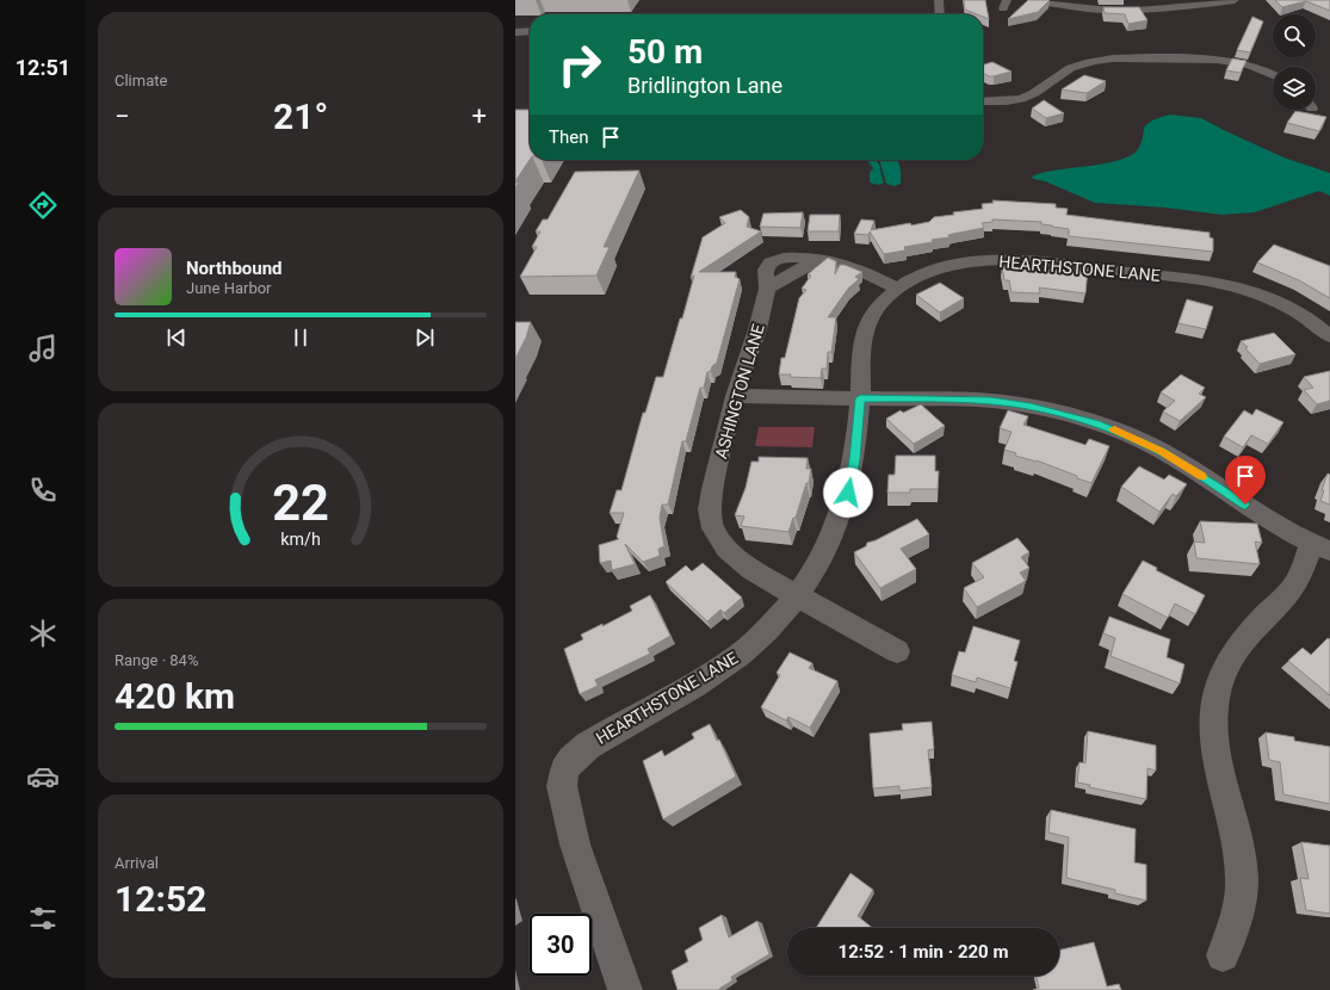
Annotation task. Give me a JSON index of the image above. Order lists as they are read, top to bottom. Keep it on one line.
{"streets":{"street":["HEARTHSTONE LANE","ASHINGTON LANE"]},"crossings":[["HEARTHSTONE LANE","ASHINGTON LANE"]],"page":{"tabs":"12:51","tile":["Climate",["Range · 84%","420 km"],["Arrival","12:52"]],"turn":["50 m","Bridlington Lane"],"heat":["−","21°","+"],"then":"Then","song":["Northbound","June Harbor"],"limit":"30","trip":"12:52 · 1 min · 220 m","gauge":["22","km/h"]}}
